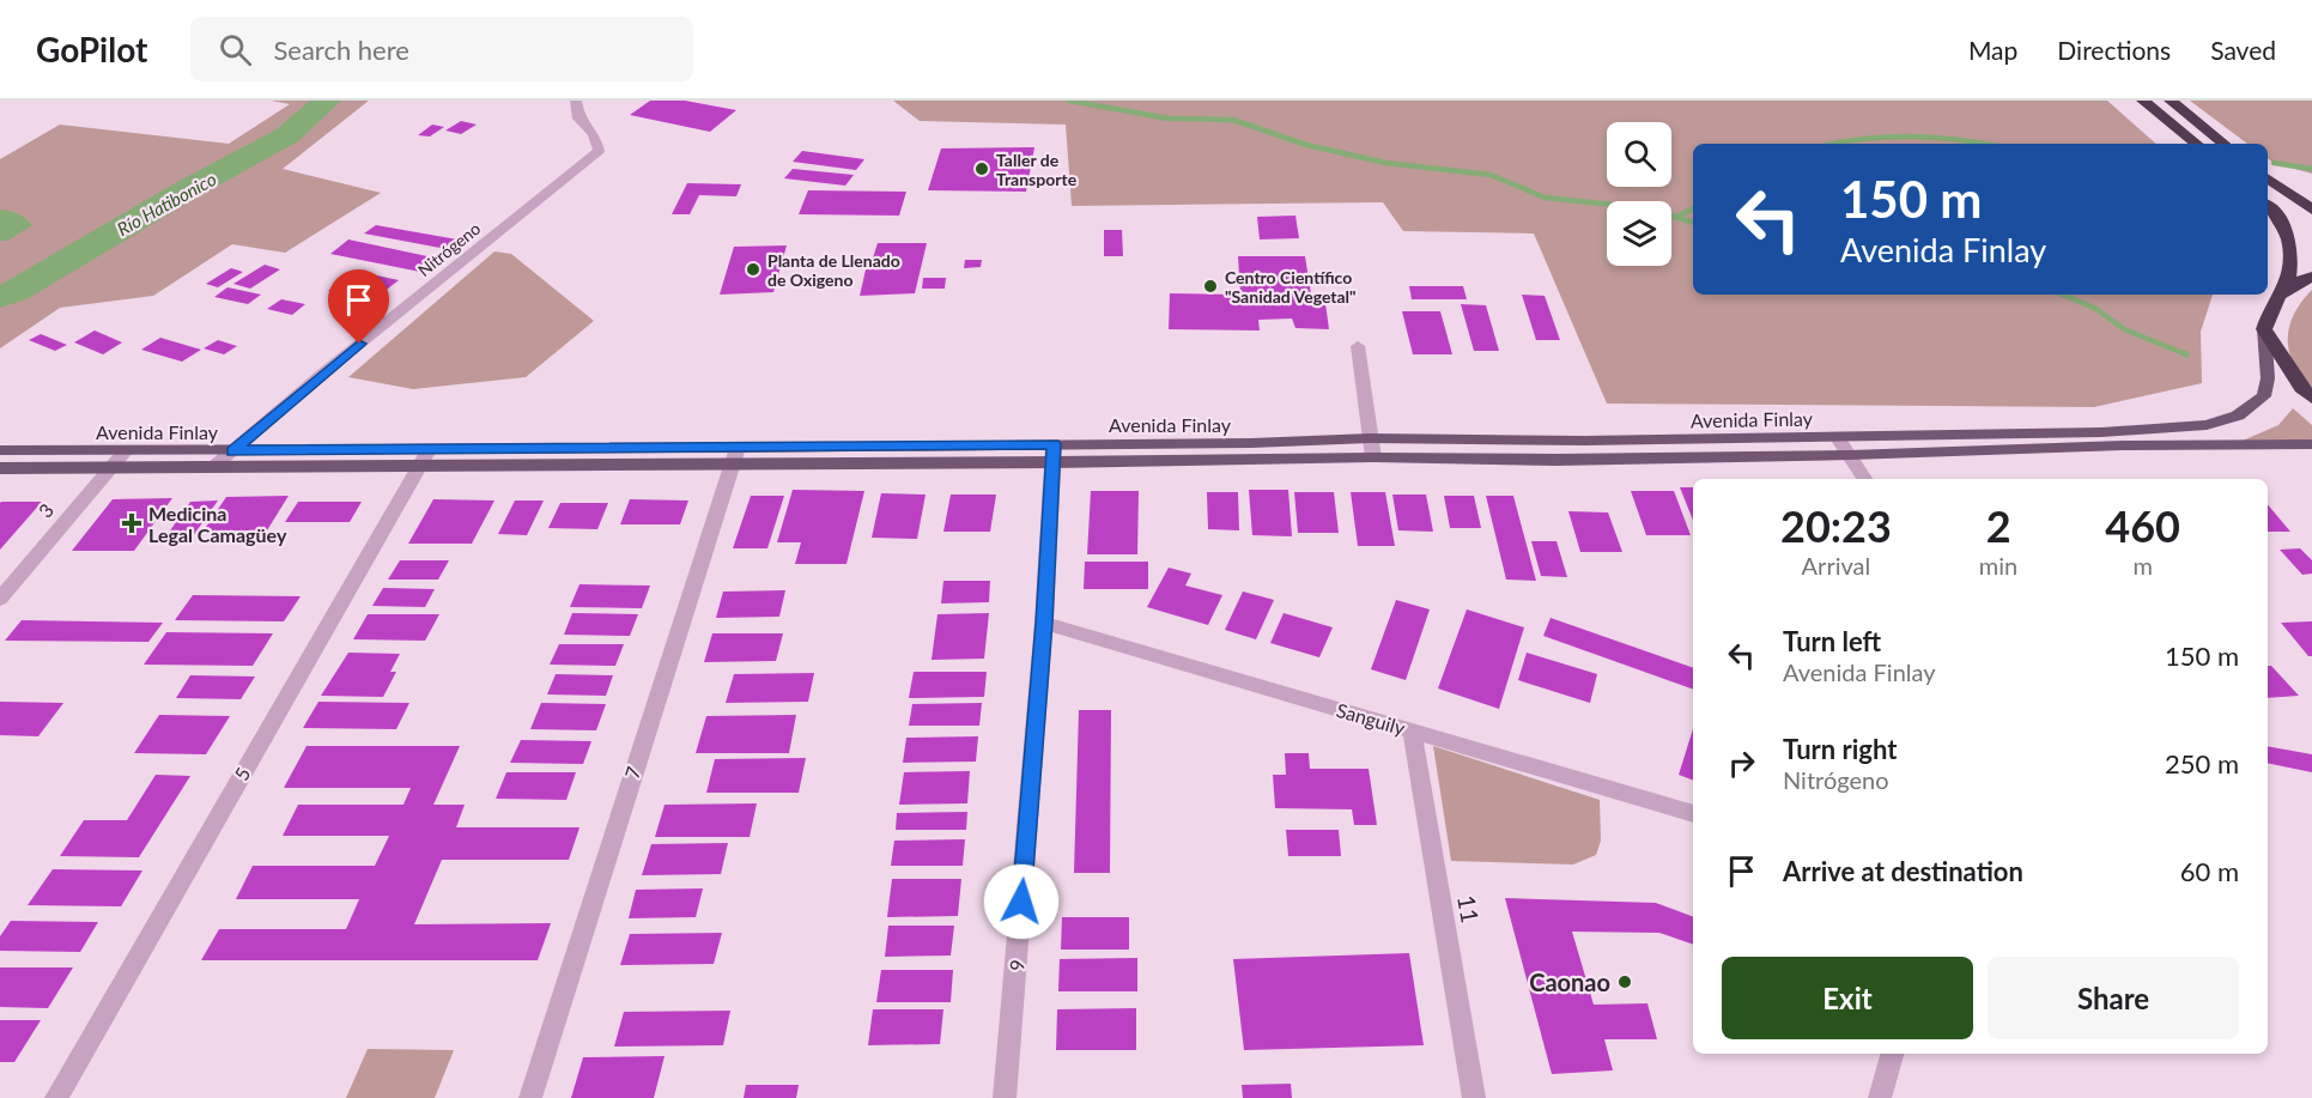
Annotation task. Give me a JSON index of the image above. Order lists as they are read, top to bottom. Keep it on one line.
{"streets":{"main road":["Avenida Finlay"],"street":["Nitrógeno","3","Sanguily","7","5","11","9"]},"crossings":[["Nitrógeno","Avenida Finlay"],["Avenida Finlay","3"],["Avenida Finlay","7"],["Avenida Finlay","5"],["Avenida Finlay","9"],["Sanguily","11"],["Sanguily","9"]],"water":["Río Hatibonico"],"places":{"other":["Taller de Transporte","Planta de Llenado de Oxigeno","Centro Científico \"Sanidad Vegetal\"","Caonao"],"health":["Medicina Legal Camagüey"]},"page":{"header":"GoPilot","search":"Search here","nav":["Map","Directions","Saved"],"turn":["150 m","Avenida Finlay"],"eta":["20:23","Arrival","2","min","460","m"],"list":[{"name":"Turn left","note":"Avenida Finlay","value":"150 m"},{"name":"Turn right","note":"Nitrógeno","value":"250 m"},{"name":"Arrive at destination","value":"60 m"}],"buttons":["Exit","Share"]}}
